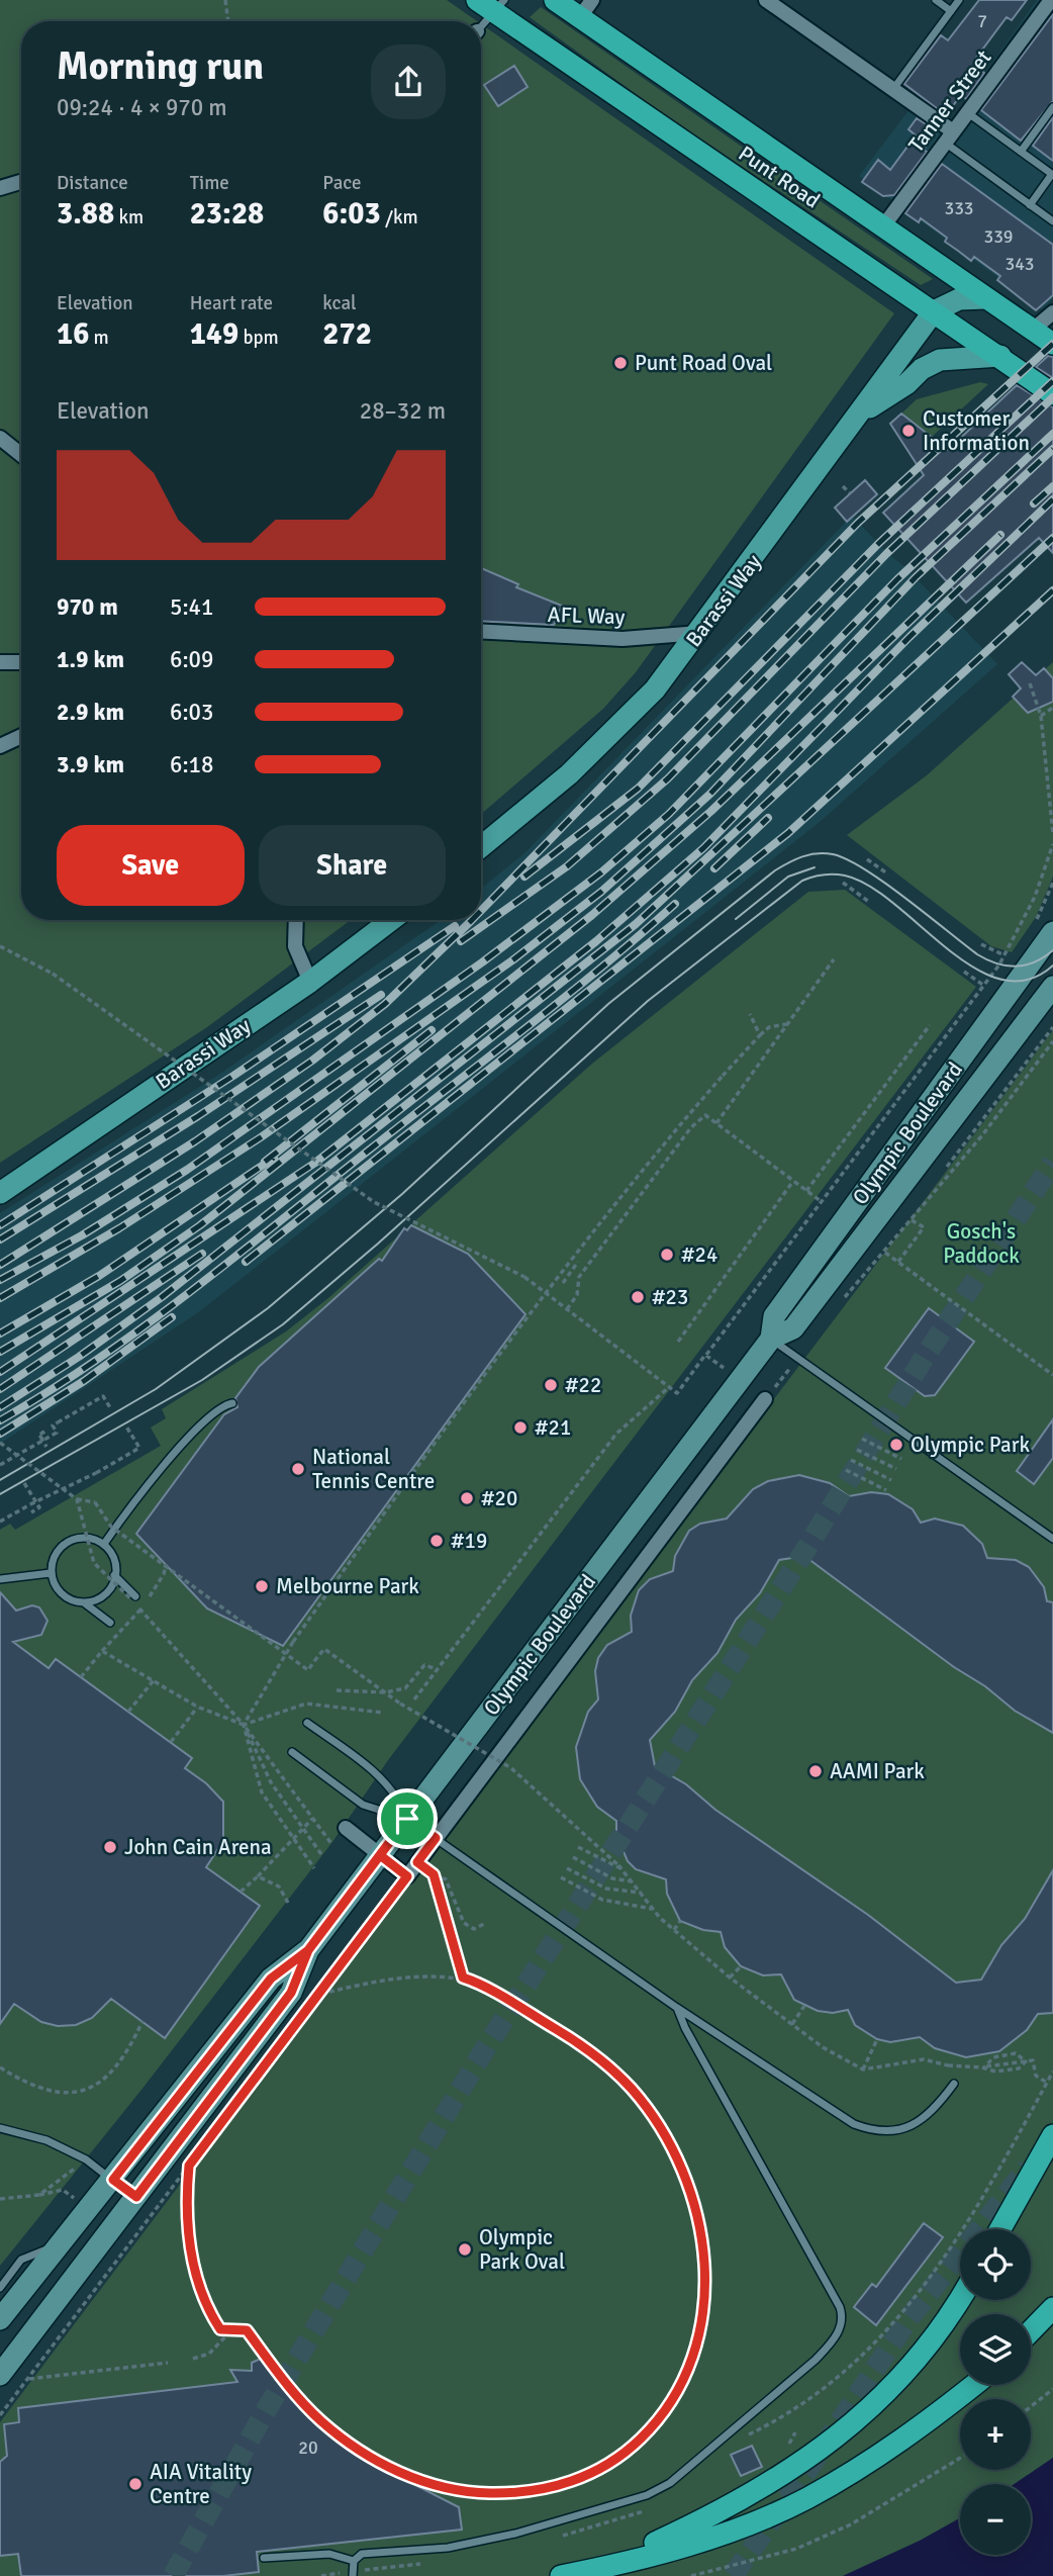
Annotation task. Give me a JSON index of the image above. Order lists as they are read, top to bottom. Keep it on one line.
{"streets":{"highway":["Punt Road"],"main road":["Barassi Way","Olympic Boulevard"],"street":["Tanner Street","AFL Way"]},"crossings":[["Tanner Street","Punt Road"],["Punt Road","Barassi Way"],["Barassi Way","AFL Way"]],"parks":["Gosch's Paddock"],"places":["Punt Road Oval","Customer Information","#24","#23","#22","#21","Olympic Park","National Tennis Centre","#20","#19","Melbourne Park","AAMI Park","John Cain Arena","Olympic Park Oval","AIA Vitality Centre"],"house_numbers":["7","333","339","343","20"],"page":{"heading":["Morning run","09:24 · 4 × 970 m"],"stats":[["Distance","3.88 km"],["Time","23:28"],["Pace","6:03 /km"],["Elevation","16 m"],["Heart rate","149 bpm"],["kcal","272"]],"chart":["Elevation","28–32 m"],"list":[{"name":"970 m","note":"5:41"},{"name":"1.9 km","note":"6:09"},{"name":"2.9 km","note":"6:03"},{"name":"3.9 km","note":"6:18"}],"buttons":["Save","Share"],"map_buttons":["+","−"]}}
